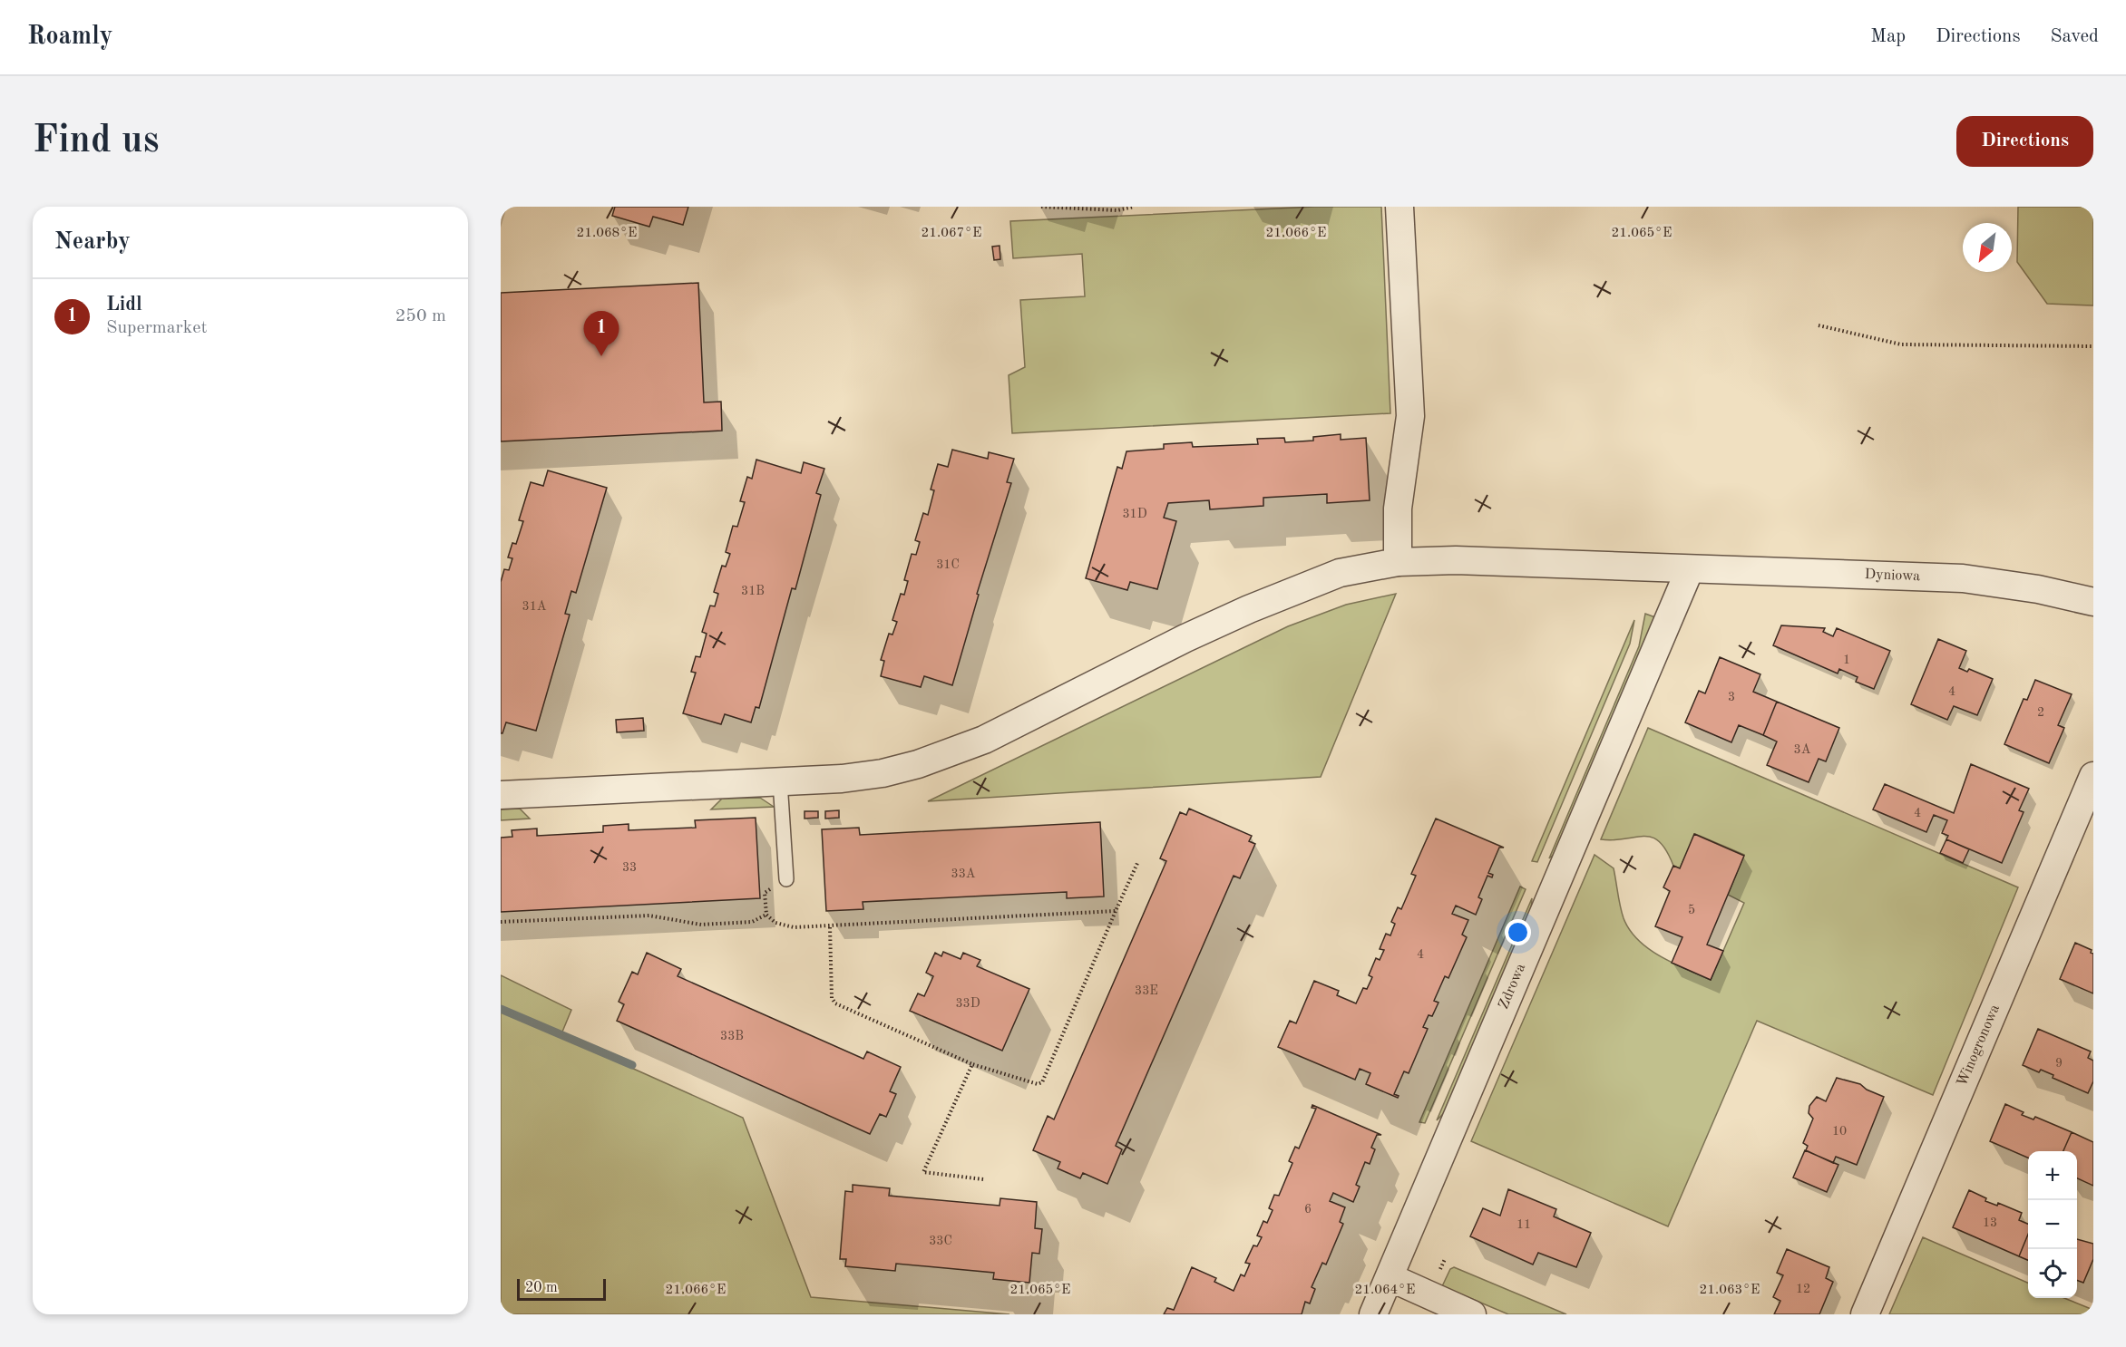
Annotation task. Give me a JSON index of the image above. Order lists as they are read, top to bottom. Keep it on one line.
{"streets":{"street":["Dyniowa","Zdrowa","Winogronowa"]},"crossings":[["Dyniowa","Zdrowa"]],"house_numbers":["31D","31C","31B","31A","1","4","3","2","3A","4","33","33A","5","4","33E","33D","33B","9","10","6","13","11","33C","12"],"scale_bar":"20 m","north":"bottom left","page":{"header":"Roamly","nav":["Map","Directions","Saved"],"buttons":"Directions","title":"Find us","heading":"Nearby","list":[{"mark":"1","name":"Lidl","note":"Supermarket","value":"250 m"}],"pins":"1","map_buttons":["+","−"],"scale":"20 m"},"coordinates":["21.068°E","21.067°E","21.066°E","21.065°E","21.064°E","21.063°E"]}
